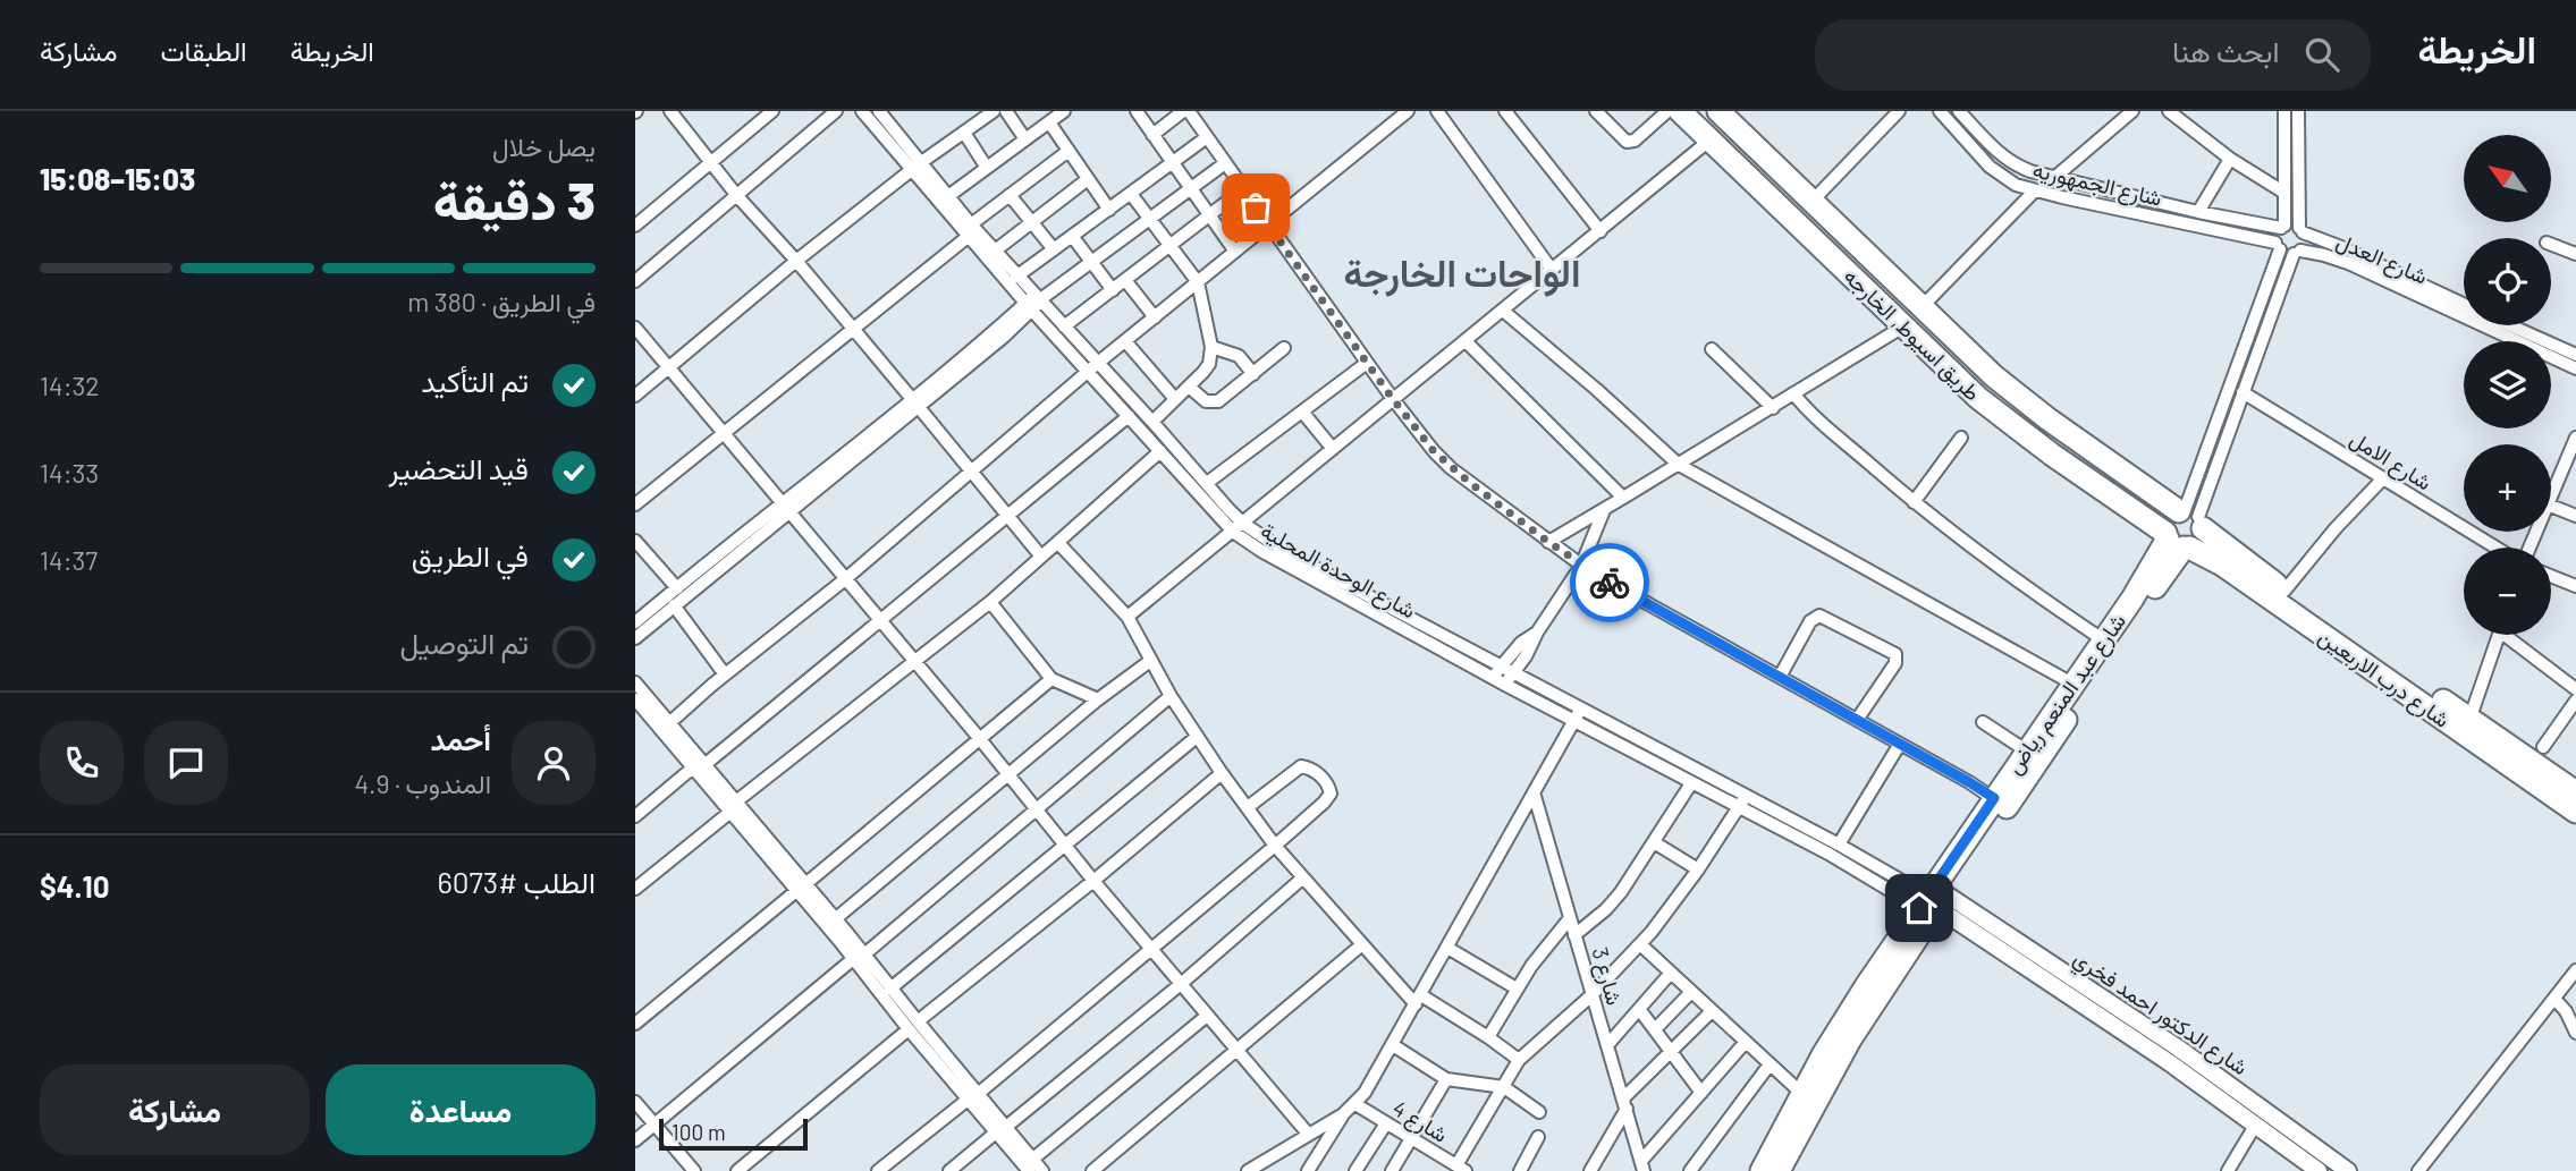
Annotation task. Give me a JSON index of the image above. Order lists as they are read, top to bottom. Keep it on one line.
{"streets":{"highway":["طريق اسيوط, الخارجه","شارع درب الاربعين","شارع عبد المنعم رياض"],"street":["شارع الجمهوريه","شارع العدل","شارع الامل","شارع الوحدة المحلية","شارع 3","شارع الدكتور احمد فخري","شارع 4"]},"crossings":[["شارع الجمهوريه","شارع العدل"],["طريق اسيوط, الخارجه","شارع درب الاربعين"],["طريق اسيوط, الخارجه","شارع عبد المنعم رياض"],["شارع الوحدة المحلية","شارع عبد المنعم رياض"],["شارع الوحدة المحلية","شارع الدكتور احمد فخري"],["شارع درب الاربعين","شارع عبد المنعم رياض"],["شارع عبد المنعم رياض","شارع الدكتور احمد فخري"]],"districts":["الواحات الخارجة"],"scale_bar":"100 m","north":"top left","page":{"header":"الخريطة","search":"ابحث هنا","nav":["الخريطة","الطبقات","مشاركة"],"heading":["3 دقيقة","يصل خلال","15:03–15:08"],"panel":["أحمد","المندوب · 4.9","الطلب #6073","$4.10"],"map_buttons":["+","−"],"bar":"في الطريق · 380 m","list":[["تم التأكيد","14:32"],["قيد التحضير","14:33"],["في الطريق","14:37"],"تم التوصيل"],"buttons":["مساعدة","مشاركة"],"scale":"100 m"}}
